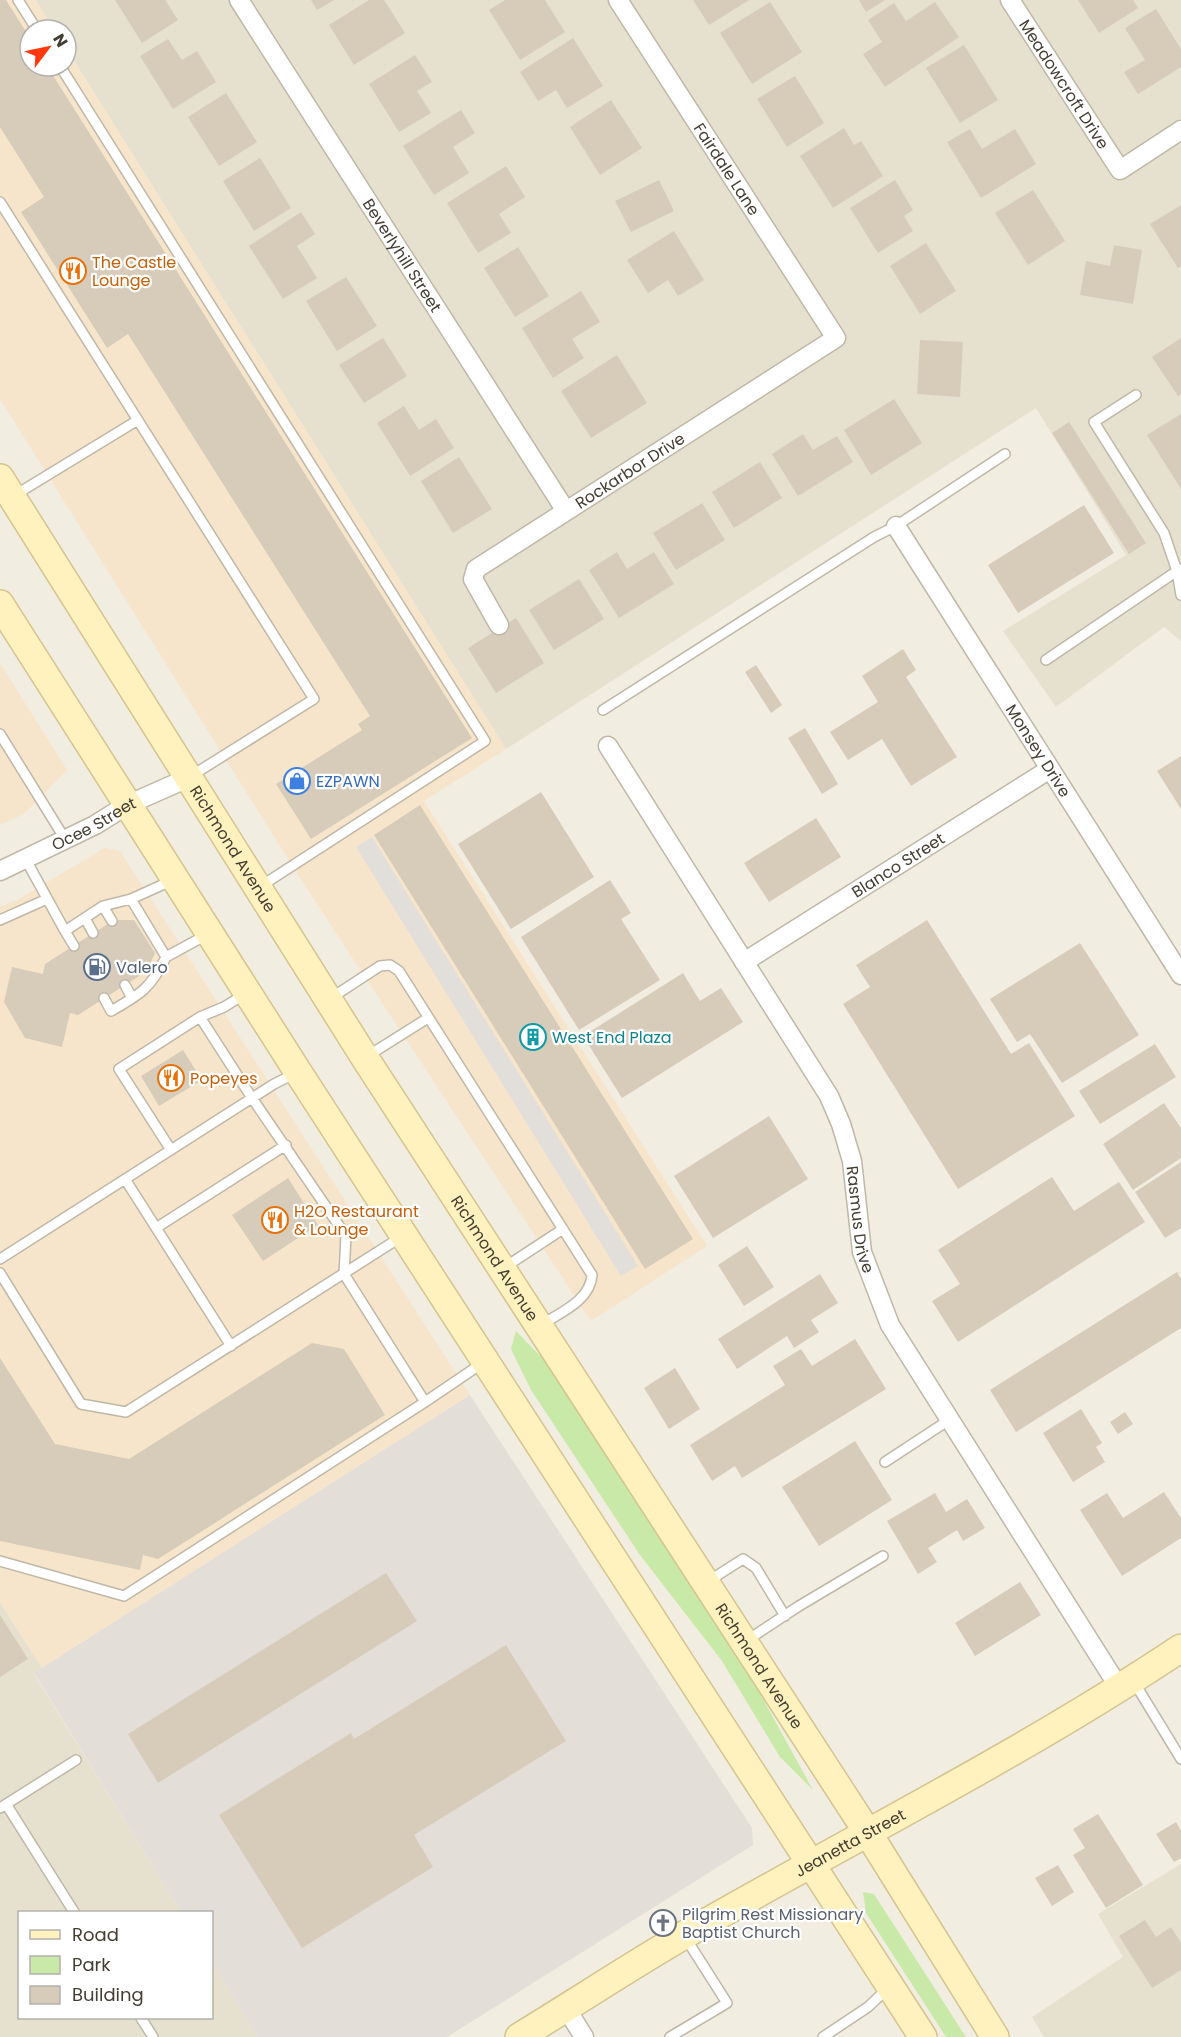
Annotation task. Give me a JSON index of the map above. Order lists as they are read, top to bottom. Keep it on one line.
{"streets":{"main road":["Richmond Avenue","Jeanetta Street"],"street":["Meadowcroft Drive","Fairdale Lane","Beverlyhill Street","Rockarbor Drive","Monsey Drive","Ocee Street","Blanco Street","Rasmus Drive"]},"crossings":[["Fairdale Lane","Rockarbor Drive"],["Beverlyhill Street","Rockarbor Drive"],["Monsey Drive","Blanco Street"],["Ocee Street","Richmond Avenue"],["Richmond Avenue","Jeanetta Street"],["Blanco Street","Rasmus Drive"],["Rasmus Drive","Jeanetta Street"]],"places":{"restaurant":["The Castle Lounge","Popeyes","H2O Restaurant & Lounge"],"shop":["EZPAWN"],"fuel station":["Valero"],"building":["West End Plaza"],"church":["Pilgrim Rest Missionary Baptist Church"]},"legend":["Road","Park","Building"],"north":"top right"}
